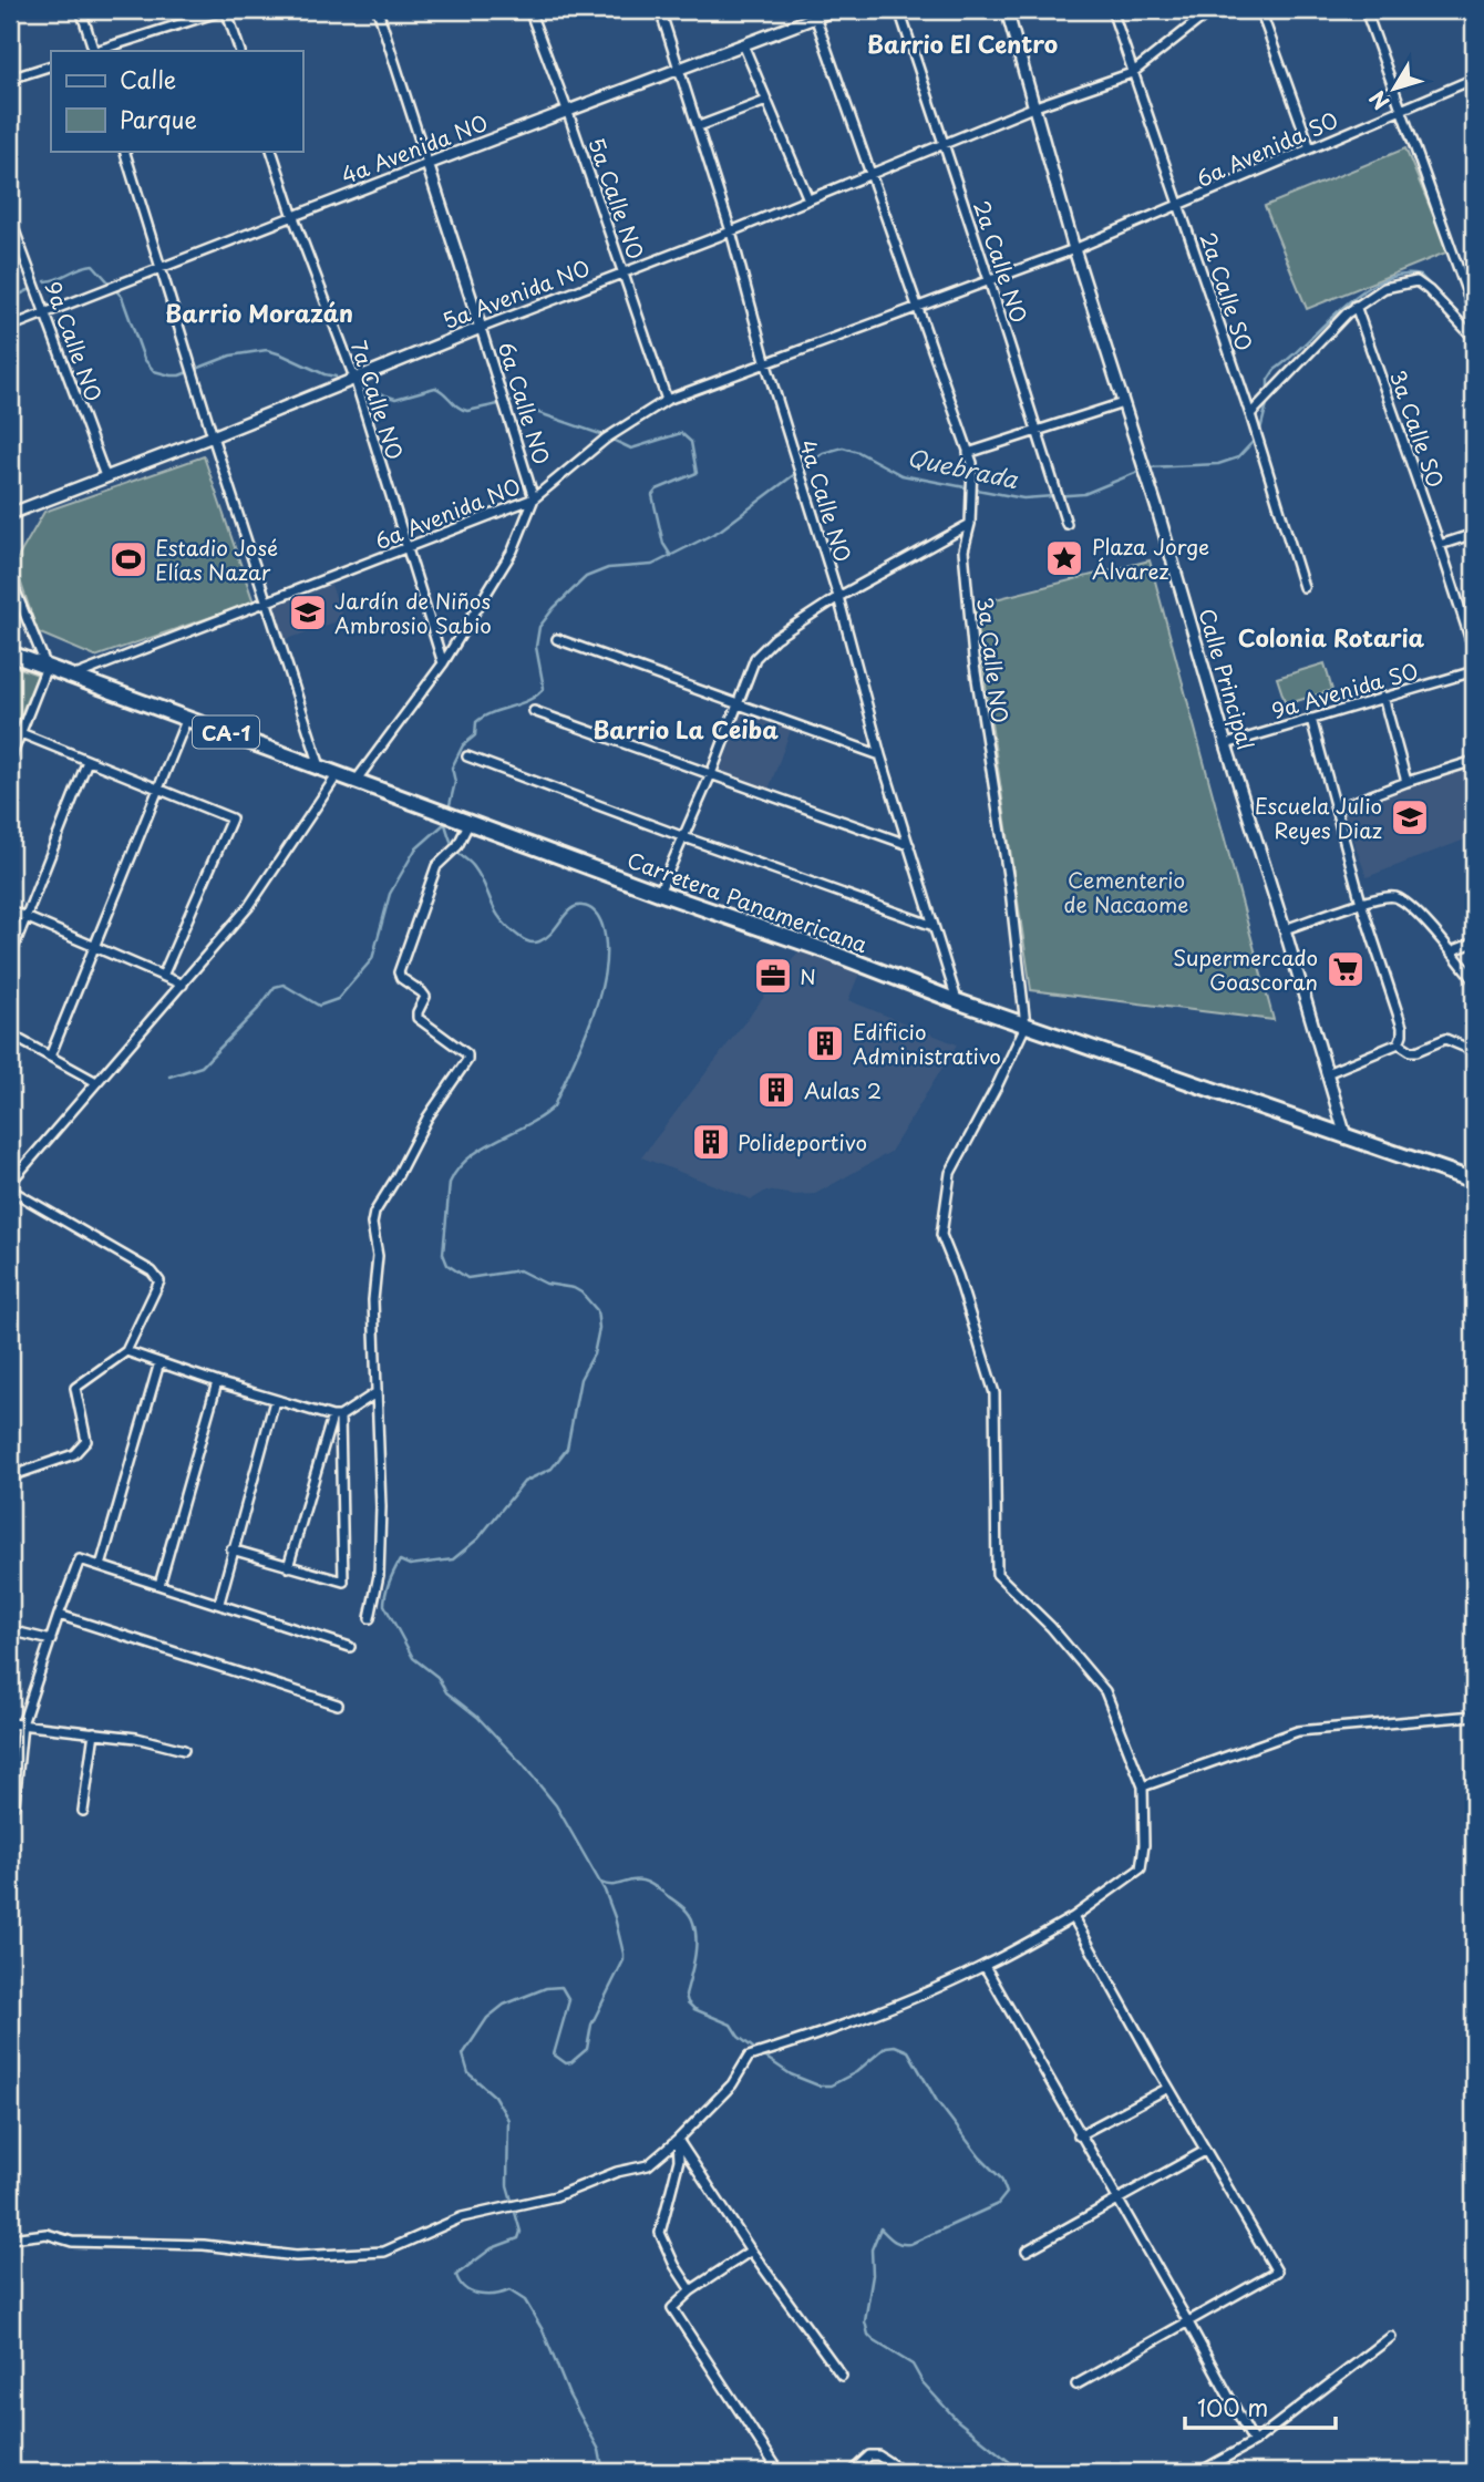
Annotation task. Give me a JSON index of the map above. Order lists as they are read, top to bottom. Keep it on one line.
{"streets":{"highway":["CA-1","Carretera Panamericana"],"street":["4a Avenida NO","6a Avenida SO","5a Calle NO","2a Calle NO","2a Calle SO","5a Avenida NO","9a Calle NO","7a Calle NO","6a Calle NO","3a Calle SO","4a Calle NO","6a Avenida NO","3a Calle NO","Calle Principal","9a Avenida SO"]},"crossings":[["4a Avenida NO","5a Calle NO"],["4a Avenida NO","9a Calle NO"],["4a Avenida NO","7a Calle NO"],["4a Avenida NO","6a Calle NO"],["4a Avenida NO","4a Calle NO"],["6a Avenida SO","2a Calle SO"],["6a Avenida SO","6a Avenida NO"],["6a Avenida SO","Calle Principal"],["5a Calle NO","5a Avenida NO"],["5a Calle NO","6a Avenida NO"],["2a Calle NO","5a Avenida NO"],["2a Calle NO","6a Avenida NO"],["2a Calle SO","5a Avenida NO"],["5a Avenida NO","9a Calle NO"],["5a Avenida NO","7a Calle NO"],["5a Avenida NO","6a Calle NO"],["5a Avenida NO","4a Calle NO"],["5a Avenida NO","3a Calle NO"],["5a Avenida NO","Calle Principal"],["7a Calle NO","6a Avenida NO"],["6a Calle NO","6a Avenida NO"],["4a Calle NO","6a Avenida NO"],["4a Calle NO","Carretera Panamericana"],["6a Avenida NO","3a Calle NO"],["6a Avenida NO","Calle Principal"],["6a Avenida NO","Carretera Panamericana"],["3a Calle NO","Carretera Panamericana"],["Calle Principal","9a Avenida SO"],["Calle Principal","Carretera Panamericana"]],"districts":["Barrio El Centro","Barrio Morazán","Colonia Rotaria","Barrio La Ceiba"],"water":["Quebrada"],"parks":["Cementerio de Nacaome"],"places":{"place":["Plaza Jorge Álvarez"],"sports":["Estadio José Elías Nazar"],"school or university":["Jardín de Niños Ambrosio Sabio","Escuela Julio Reyes Diaz"],"supermarket":["Supermercado Goascoran"],"office":["N"],"building":["Edificio Administrativo","Aulas 2","Polideportivo"]},"legend":["Calle","Parque"],"scale_bar":"100 m","north":"bottom left"}
